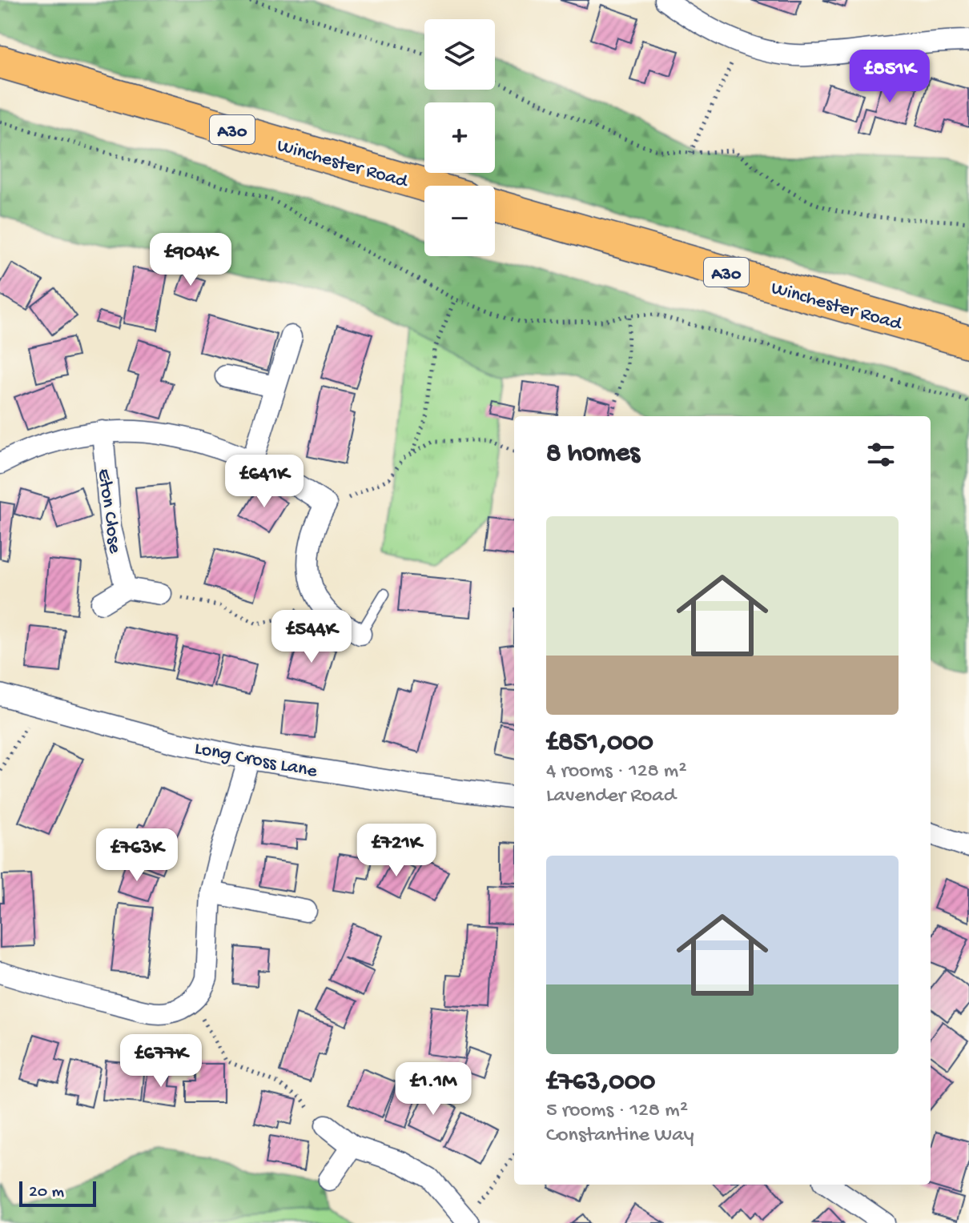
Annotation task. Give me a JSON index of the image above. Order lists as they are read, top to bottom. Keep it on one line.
{"streets":{"main road":["A30","Winchester Road"],"street":["Eton Close","Long Cross Lane"]},"scale_bar":"20 m","page":{"map_buttons":["+","−"],"price":["£851K","£904K","£641K","£544K","£721K","£763K","£677K","£1.1M"],"heading":"8 homes","list":[{"name":"£851,000","note":"4 rooms · 128 m² · Lavender Road"},{"name":"£763,000","note":"5 rooms · 128 m² · Constantine Way"}],"scale":"20 m"}}
